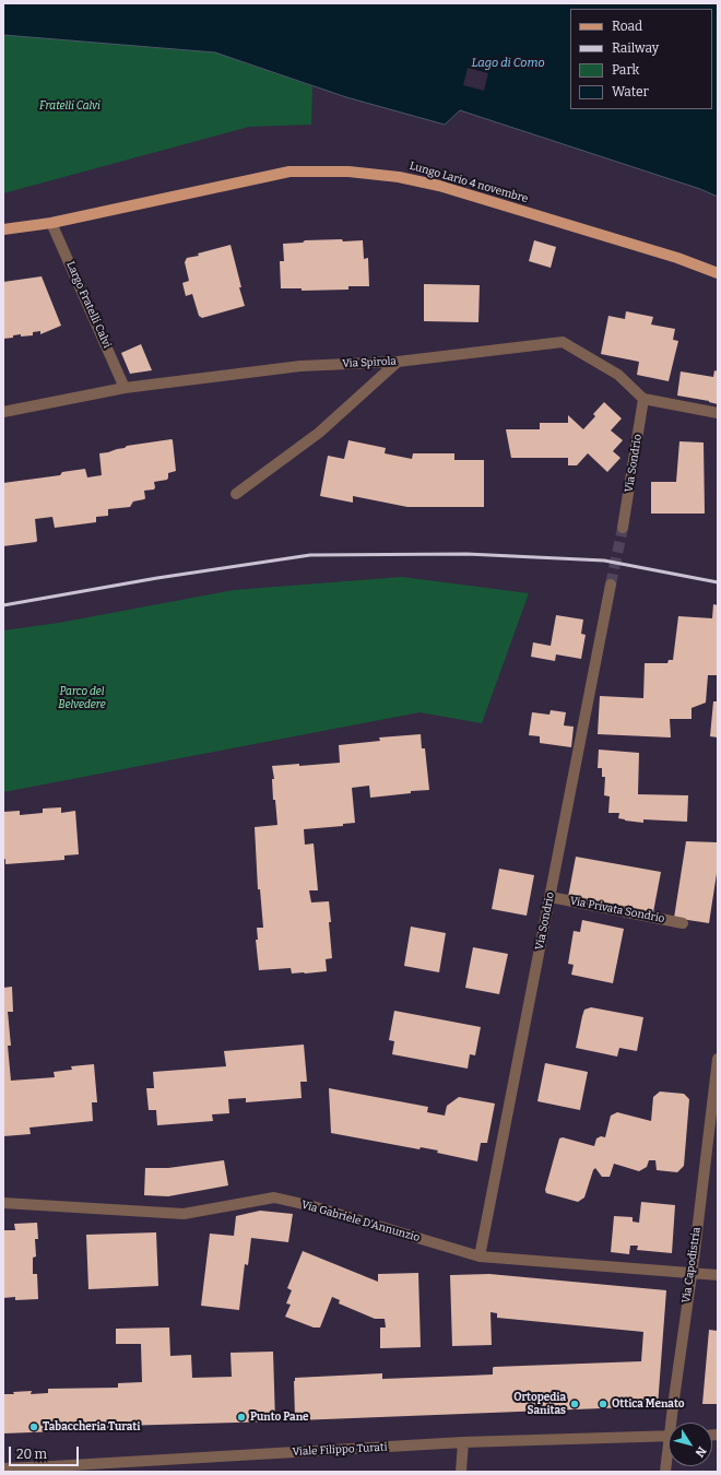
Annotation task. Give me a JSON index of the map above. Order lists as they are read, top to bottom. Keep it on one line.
{"streets":{"main road":["Lungo Lario 4 novembre"],"street":["Largo Fratelli Calvi","Via Spirola","Via Sondrio","Via Privata Sondrio","Via Gabriele D'Annunzio","Via Capodistria","Viale Filippo Turati"]},"crossings":[["Lungo Lario 4 novembre","Largo Fratelli Calvi"],["Largo Fratelli Calvi","Via Spirola"],["Via Spirola","Via Sondrio"],["Via Sondrio","Via Privata Sondrio"],["Via Sondrio","Via Gabriele D'Annunzio"],["Via Gabriele D'Annunzio","Via Capodistria"]],"water":["Lago di Como"],"parks":["Fratelli Calvi","Parco del Belvedere"],"places":["Ortopedia Sanitas","Ottica Menato","Punto Pane","Tabaccheria Turati"],"legend":["Road","Railway","Park","Water"],"scale_bar":"20 m","north":"bottom right"}
